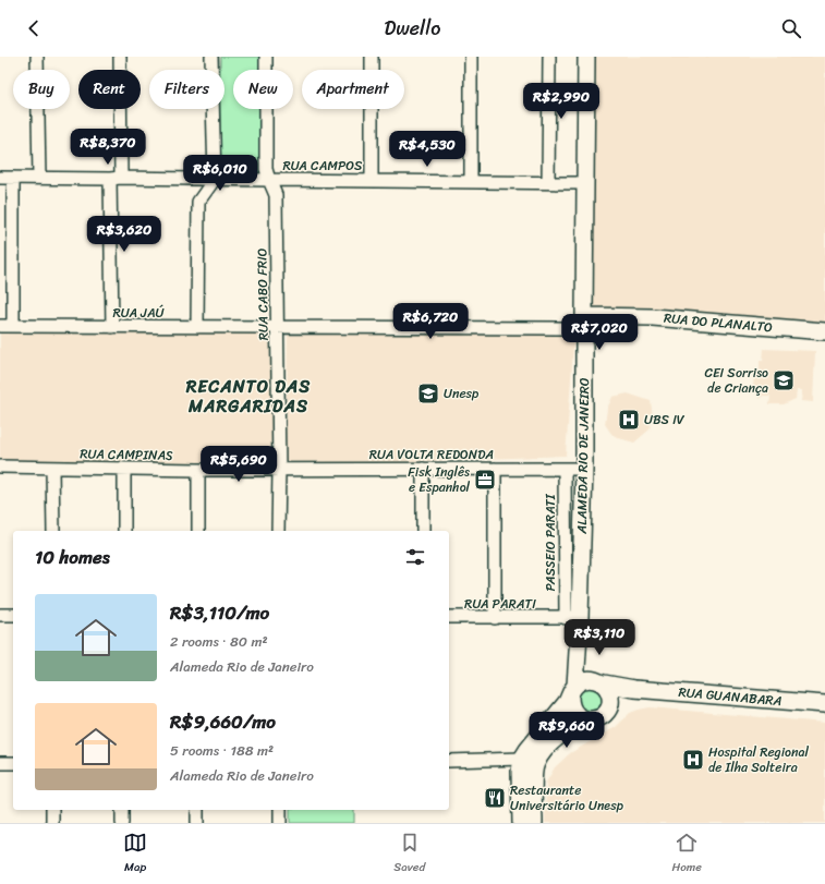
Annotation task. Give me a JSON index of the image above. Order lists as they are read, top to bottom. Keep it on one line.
{"streets":{"street":["RUA CAMPOS","RUA CABO FRIO","RUA JAÚ","RUA DO PLANALTO","RUA CAMPINAS","RUA VOLTA REDONDA","ALAMEDA RIO DE JANEIRO","PASSEIO PARATI","RUA PARATI","RUA GUANABARA"]},"crossings":[["RUA CAMPOS","RUA CABO FRIO"],["RUA CAMPOS","ALAMEDA RIO DE JANEIRO"],["RUA CABO FRIO","RUA JAÚ"],["RUA CABO FRIO","RUA CAMPINAS"],["RUA CABO FRIO","RUA VOLTA REDONDA"],["RUA JAÚ","RUA DO PLANALTO"],["RUA JAÚ","ALAMEDA RIO DE JANEIRO"],["RUA DO PLANALTO","ALAMEDA RIO DE JANEIRO"],["RUA CAMPINAS","RUA VOLTA REDONDA"],["RUA VOLTA REDONDA","ALAMEDA RIO DE JANEIRO"],["RUA VOLTA REDONDA","PASSEIO PARATI"],["ALAMEDA RIO DE JANEIRO","PASSEIO PARATI"],["ALAMEDA RIO DE JANEIRO","RUA PARATI"],["ALAMEDA RIO DE JANEIRO","RUA GUANABARA"],["PASSEIO PARATI","RUA PARATI"]],"districts":["RECANTO DAS MARGARIDAS"],"places":{"school or university":["CEI Sorriso de Criança","Unesp"],"hospital":["UBS IV","Hospital Regional de Ilha Solteira"],"office":["Fisk Inglês e Espanhol"],"restaurant":["Restaurante Universitário Unesp"]},"page":{"header":"Dwello","chip":["Buy","Rent","Filters","New","Apartment"],"price":["R$2,990","R$8,370","R$4,530","R$6,010","R$3,620","R$6,720","R$7,020","R$5,690","R$3,110","R$9,660"],"heading":"10 homes","list":[{"name":"R$3,110/mo","note":"2 rooms · 80 m² · Alameda Rio de Janeiro"},{"name":"R$9,660/mo","note":"5 rooms · 188 m² · Alameda Rio de Janeiro"}],"tabs":["Map","Saved","Home"]}}
